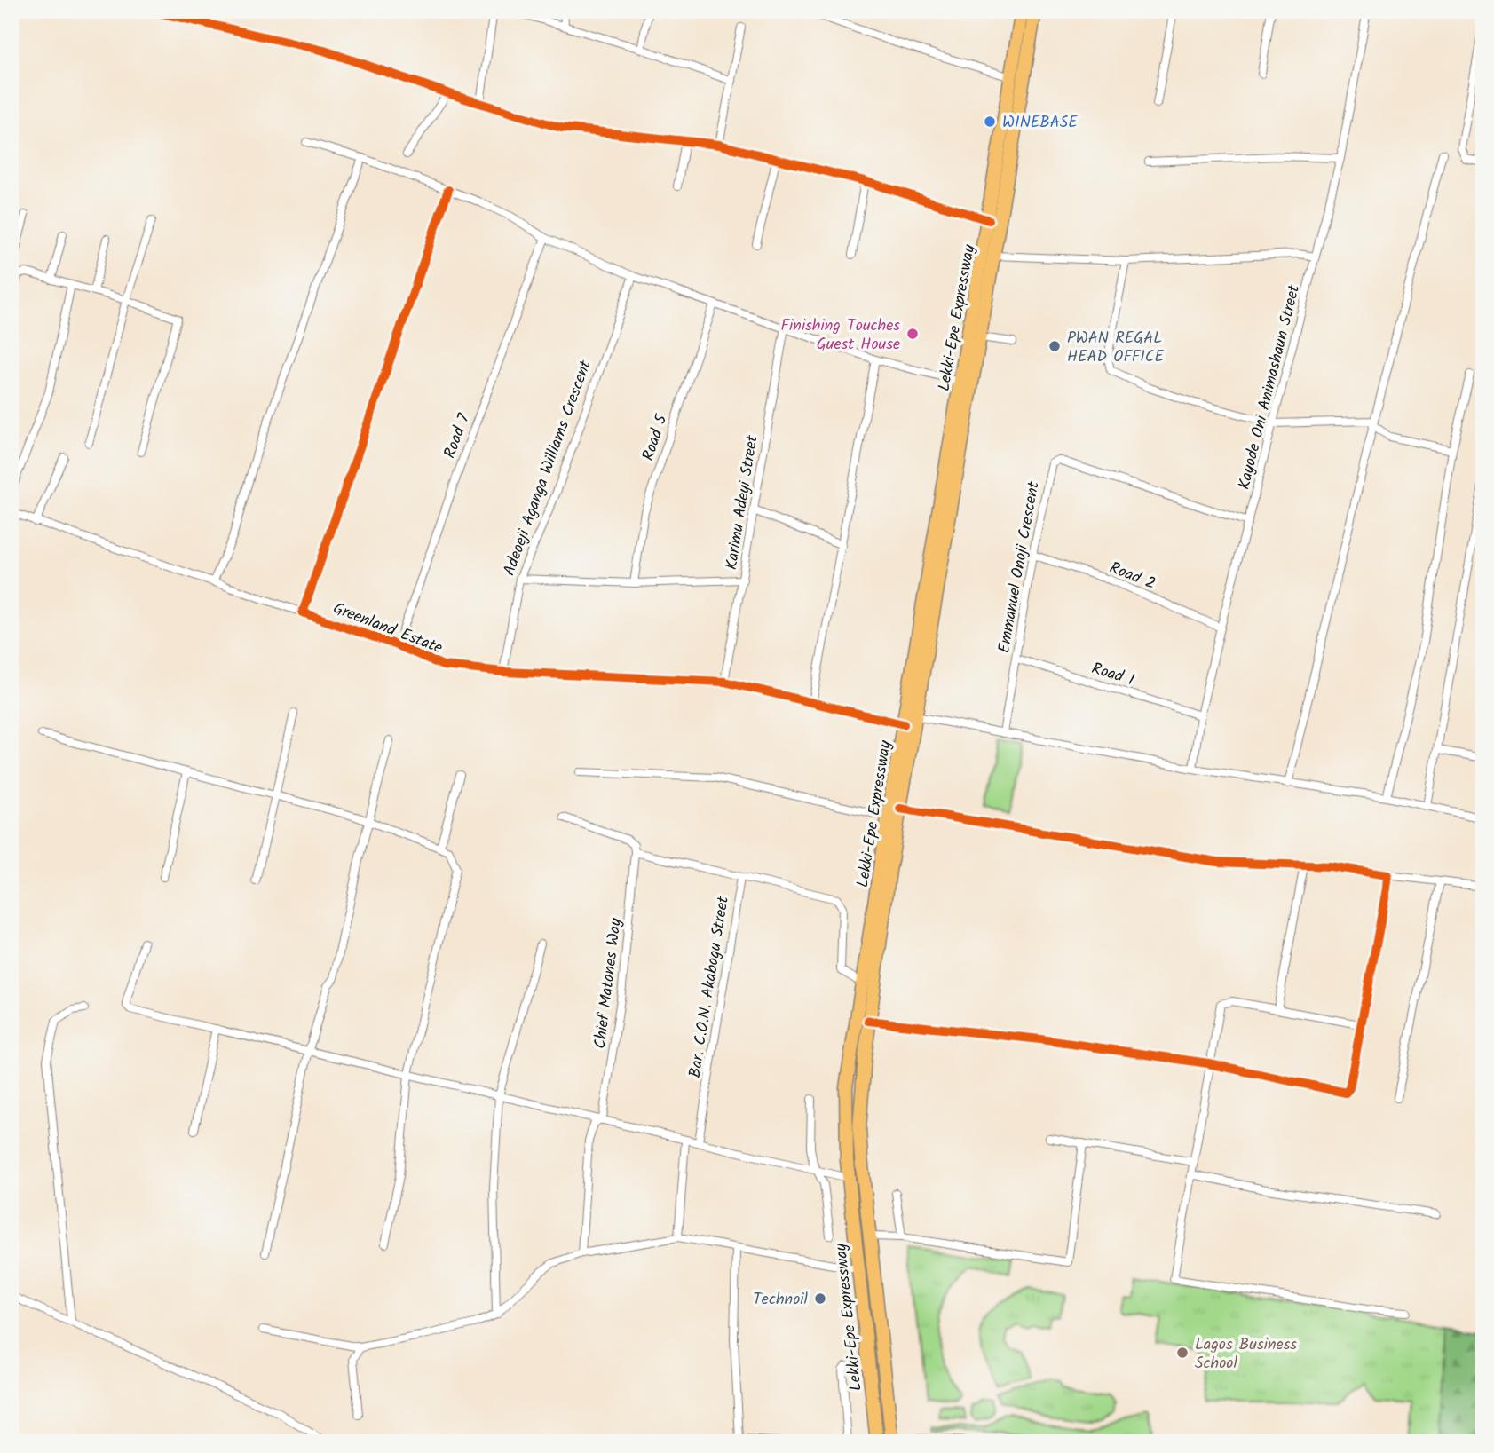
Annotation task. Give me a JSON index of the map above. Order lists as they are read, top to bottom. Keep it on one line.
{"streets":{"highway":["Lekki-Epe Expressway"],"street":["Kayode Oni Animashaun Street","Road 7","Road 5","Adeoeji Aganga Williams Crescent","Karimu Adeyi Street","Emmanuel Onoji Crescent","Road 2","Greenland Estate","Road 1","Chief Matones Way","Bar. C.O.N. Akabogu Street"]},"crossings":[["Lekki-Epe Expressway","Greenland Estate"],["Kayode Oni Animashaun Street","Emmanuel Onoji Crescent"],["Kayode Oni Animashaun Street","Road 2"],["Kayode Oni Animashaun Street","Road 1"],["Road 7","Greenland Estate"],["Adeoeji Aganga Williams Crescent","Greenland Estate"],["Karimu Adeyi Street","Greenland Estate"],["Emmanuel Onoji Crescent","Road 2"],["Emmanuel Onoji Crescent","Road 1"],["Chief Matones Way","Bar. C.O.N. Akabogu Street"]],"places":["WINEBASE","Finishing Touches Guest House","PWAN REGAL HEAD OFFICE","Technoil","Lagos Business School"]}
